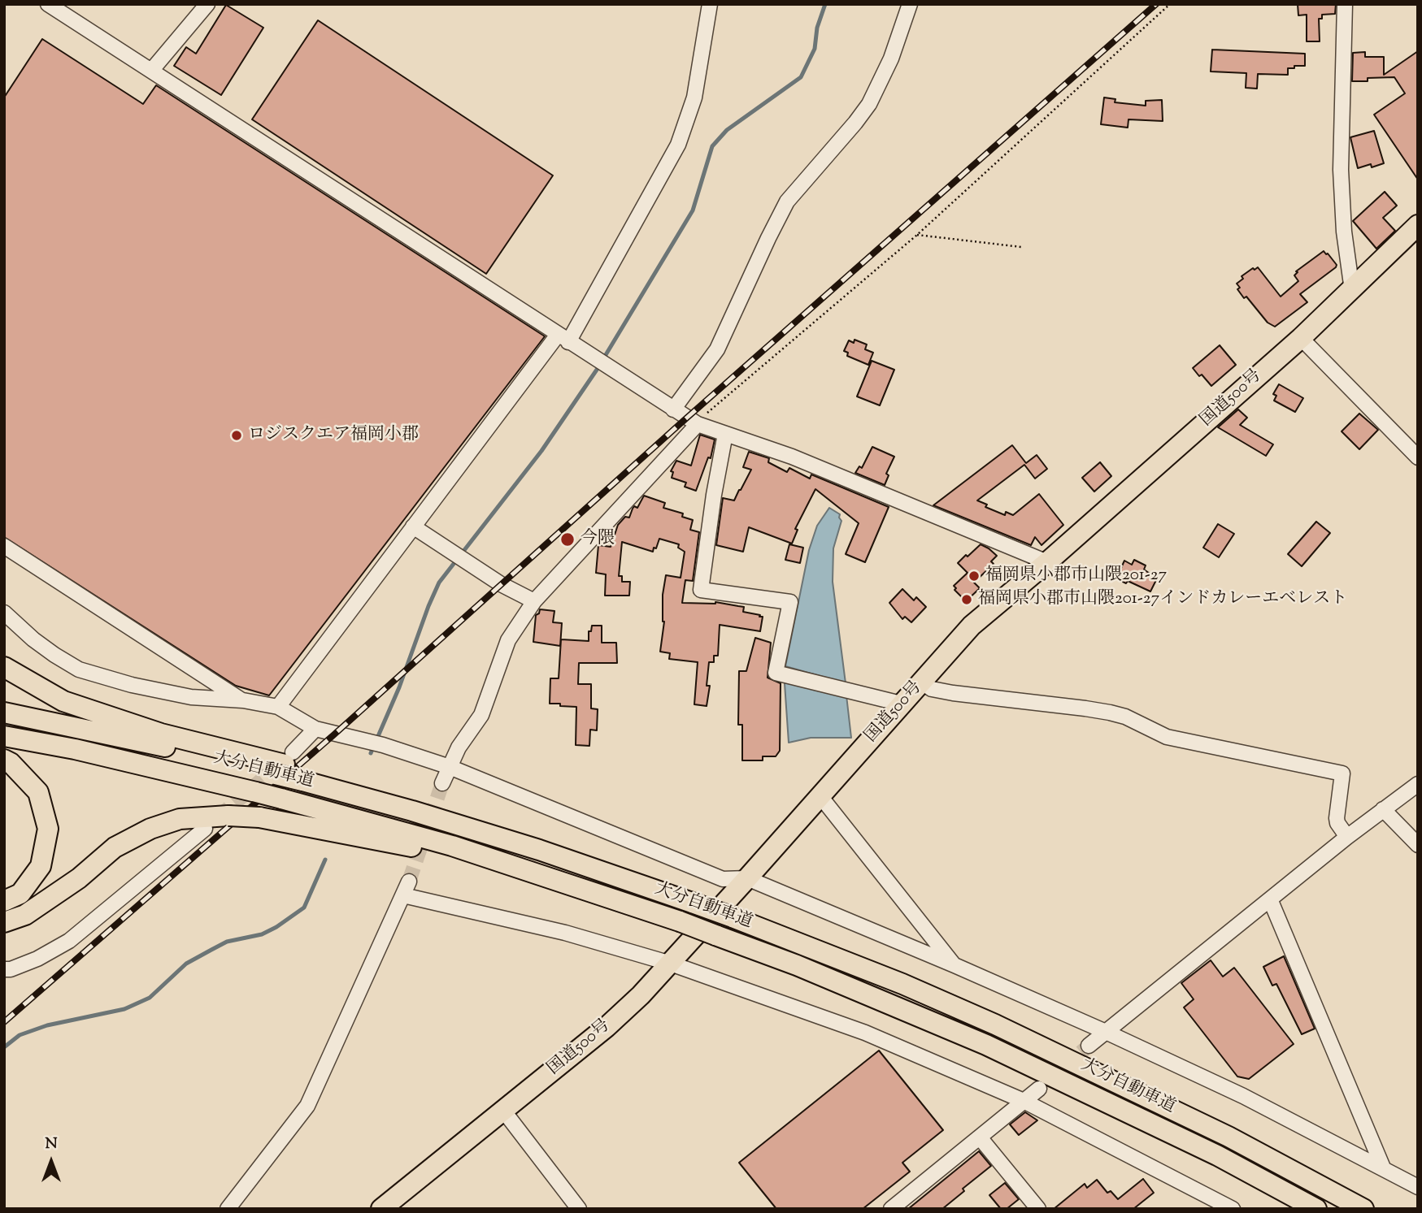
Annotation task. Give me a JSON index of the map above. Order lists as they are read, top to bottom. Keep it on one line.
{"streets":{"highway":["国道500号","大分自動車道"]},"places":["ロジスクエア福岡小郡","今隈","福岡県小郡市山隈201-27","福岡県小郡市山隈201-27インドカレーエベレスト"],"north":"top"}
